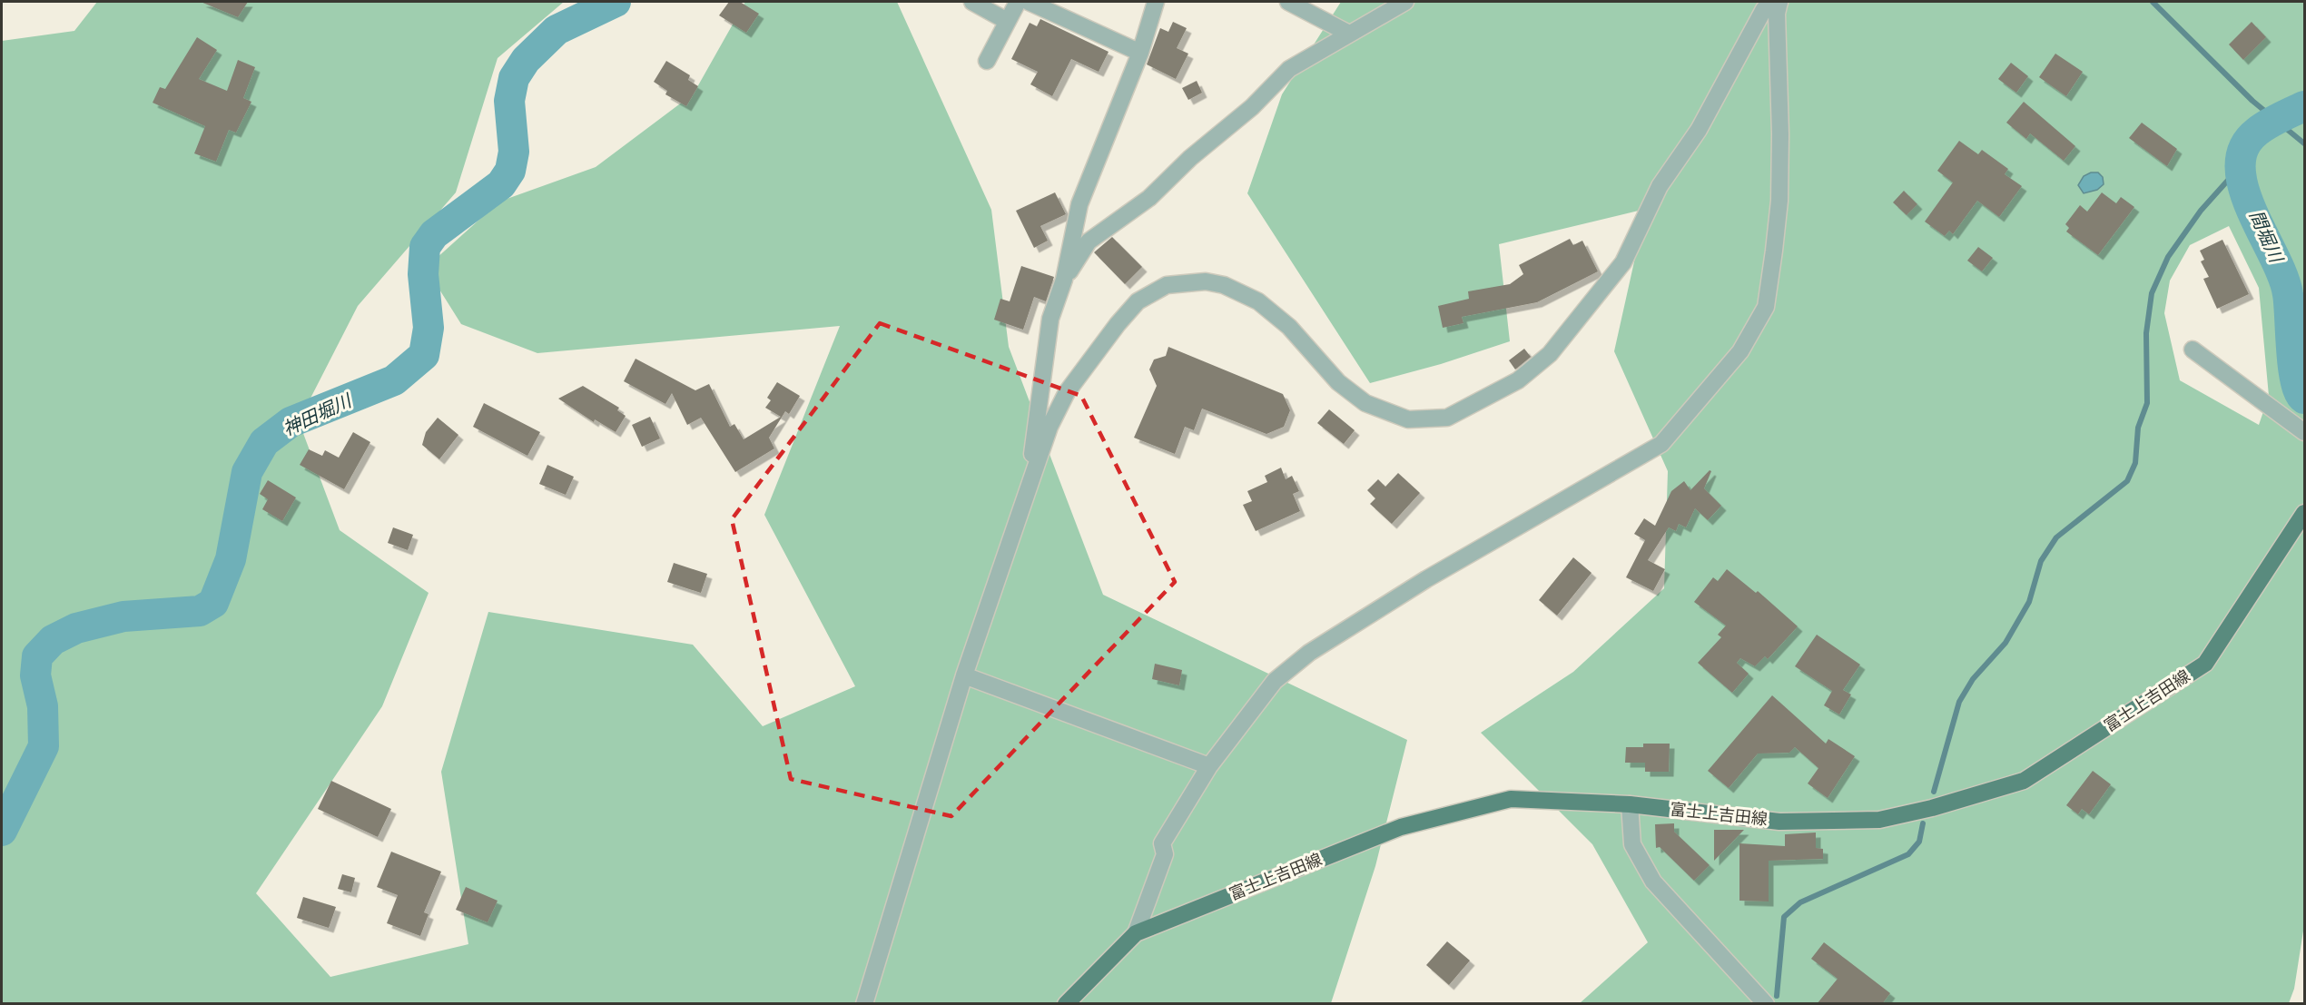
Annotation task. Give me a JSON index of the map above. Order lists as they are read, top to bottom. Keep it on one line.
{"streets":{"main road":["富士上吉田線"]},"water":["間堀川","神田堀川"]}
